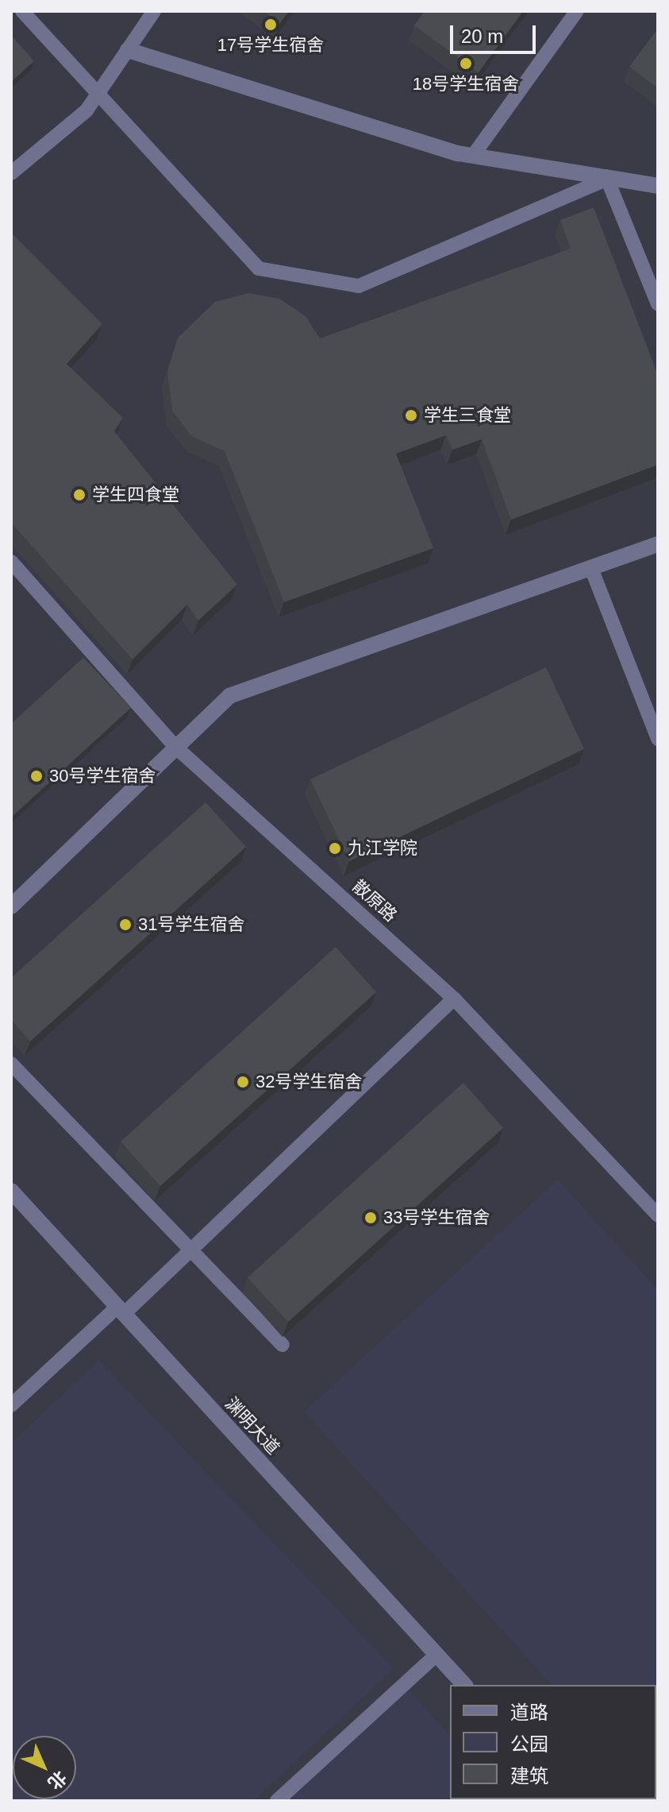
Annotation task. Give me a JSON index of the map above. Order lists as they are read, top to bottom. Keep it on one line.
{"streets":{"street":["渊明大道"],"lane":["散原路"]},"places":["17号学生宿舍","18号学生宿舍","学生三食堂","学生四食堂","30号学生宿舍","九江学院","31号学生宿舍","32号学生宿舍","33号学生宿舍"],"legend":["道路","公园","建筑"],"scale_bar":"20 m","north":"bottom right"}
